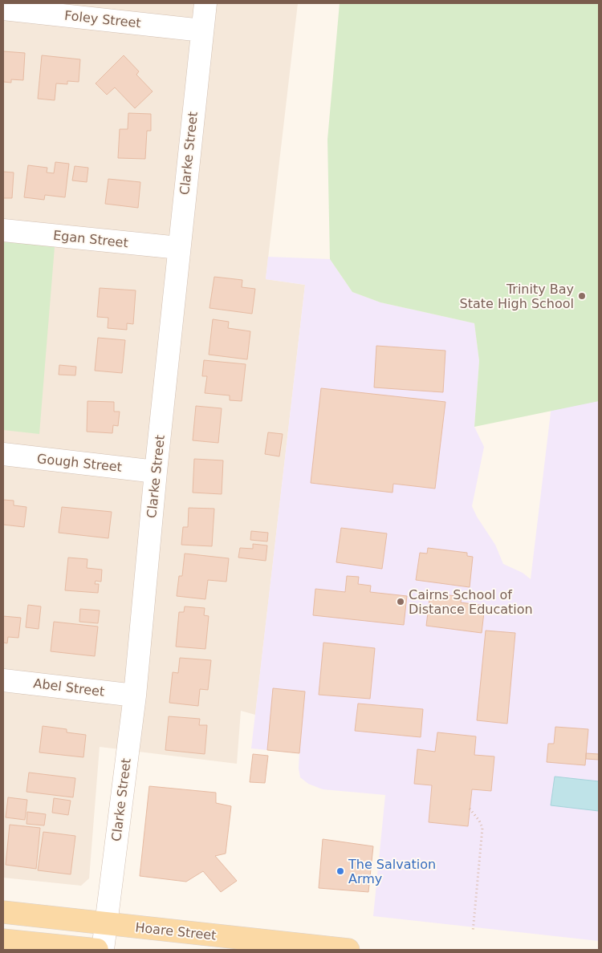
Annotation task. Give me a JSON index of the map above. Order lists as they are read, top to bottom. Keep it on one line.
{"streets":{"main road":["Hoare Street"],"street":["Foley Street","Clarke Street","Egan Street","Gough Street","Abel Street"]},"crossings":[["Foley Street","Clarke Street"],["Clarke Street","Egan Street"],["Clarke Street","Gough Street"],["Clarke Street","Abel Street"],["Clarke Street","Hoare Street"]],"places":["Trinity Bay State High School","Cairns School of Distance Education","The Salvation Army"]}
